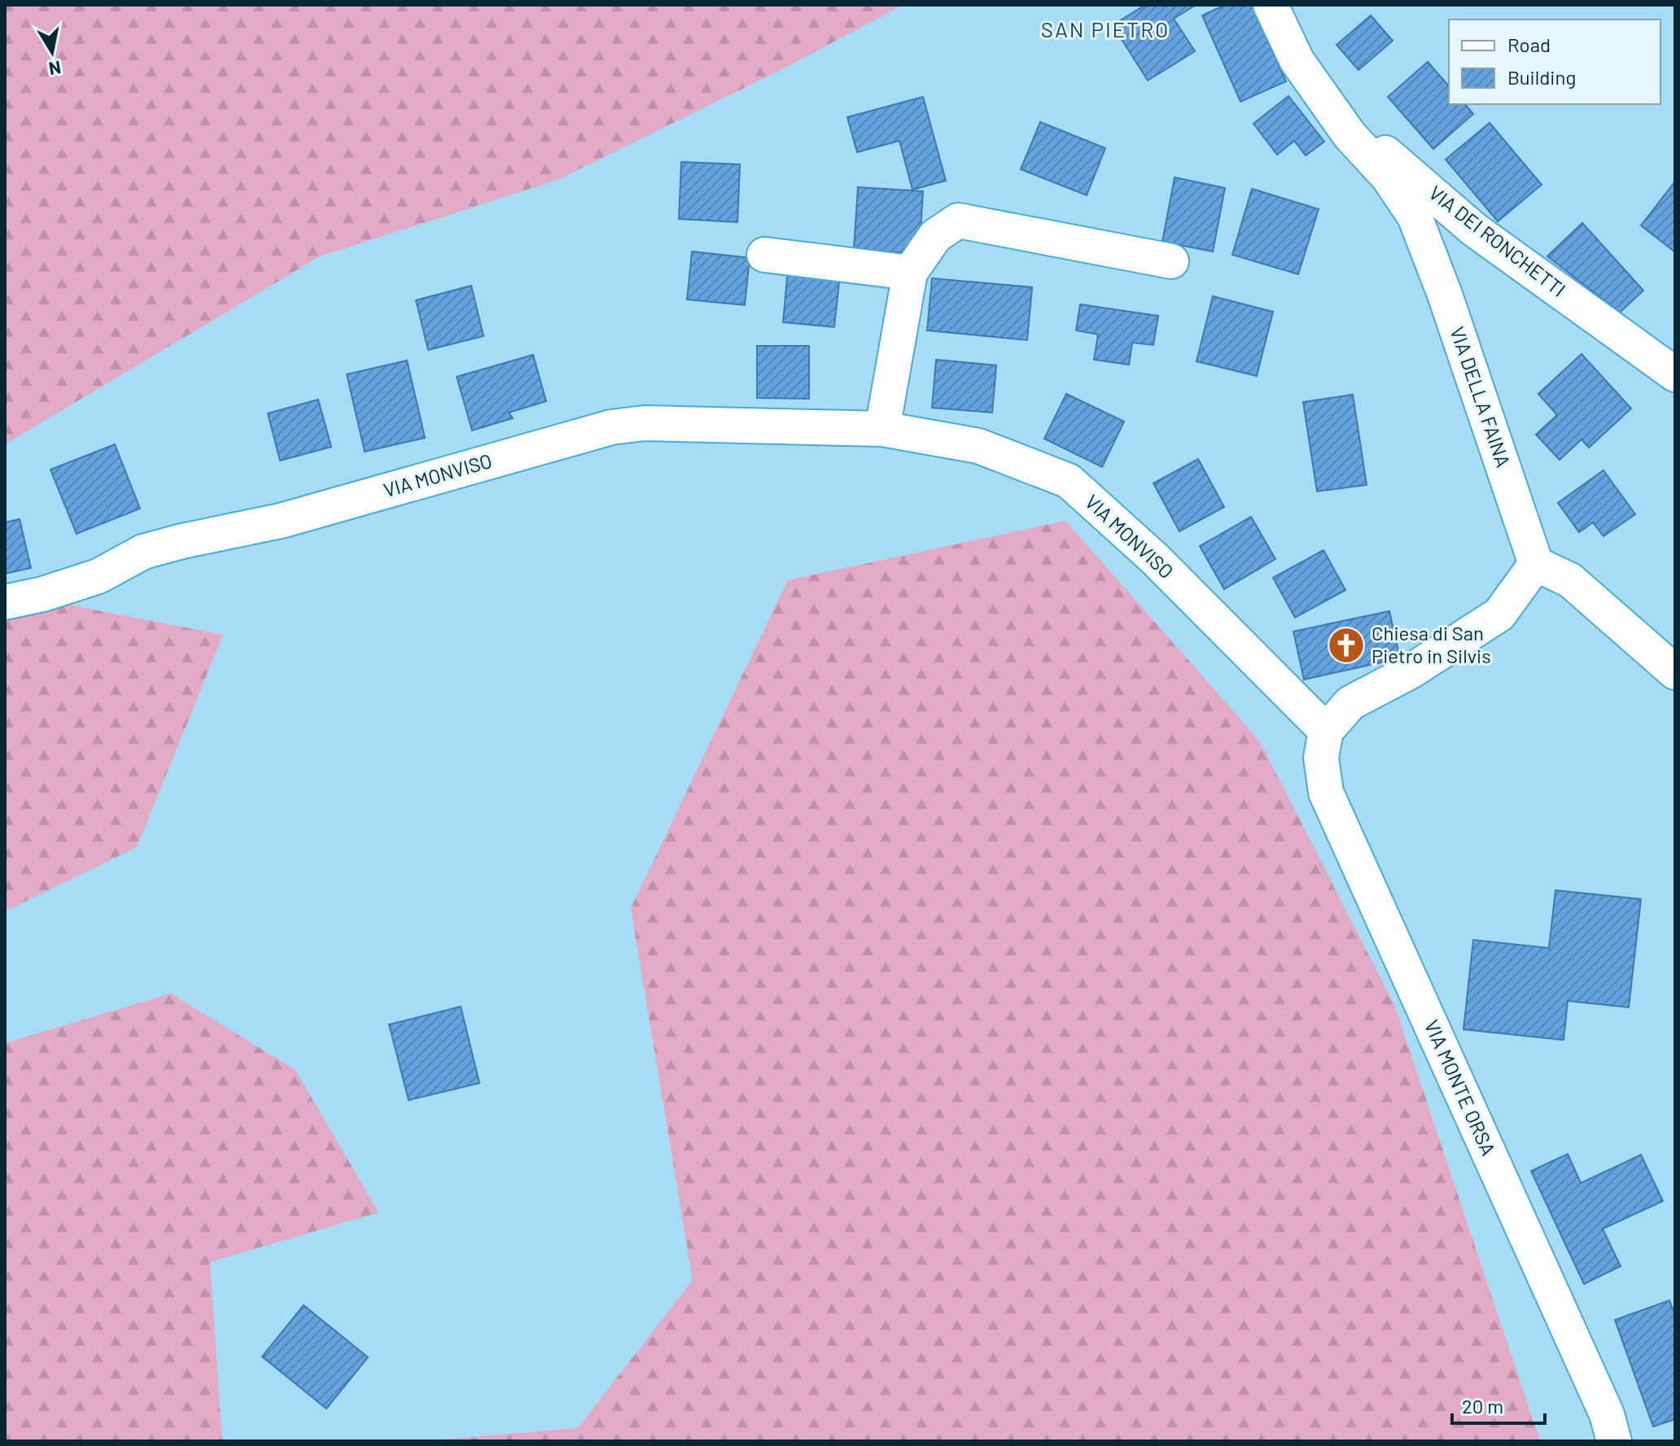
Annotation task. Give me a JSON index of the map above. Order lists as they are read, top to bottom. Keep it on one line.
{"streets":{"street":["VIA DEI RONCHETTI","VIA DELLA FAINA","VIA MONVISO","VIA MONTE ORSA"]},"crossings":[["VIA DEI RONCHETTI","VIA DELLA FAINA"],["VIA MONVISO","VIA MONTE ORSA"]],"districts":["SAN PIETRO"],"places":{"church":["Chiesa di San Pietro in Silvis"]},"legend":["Road","Building"],"scale_bar":"20 m","north":"bottom"}
